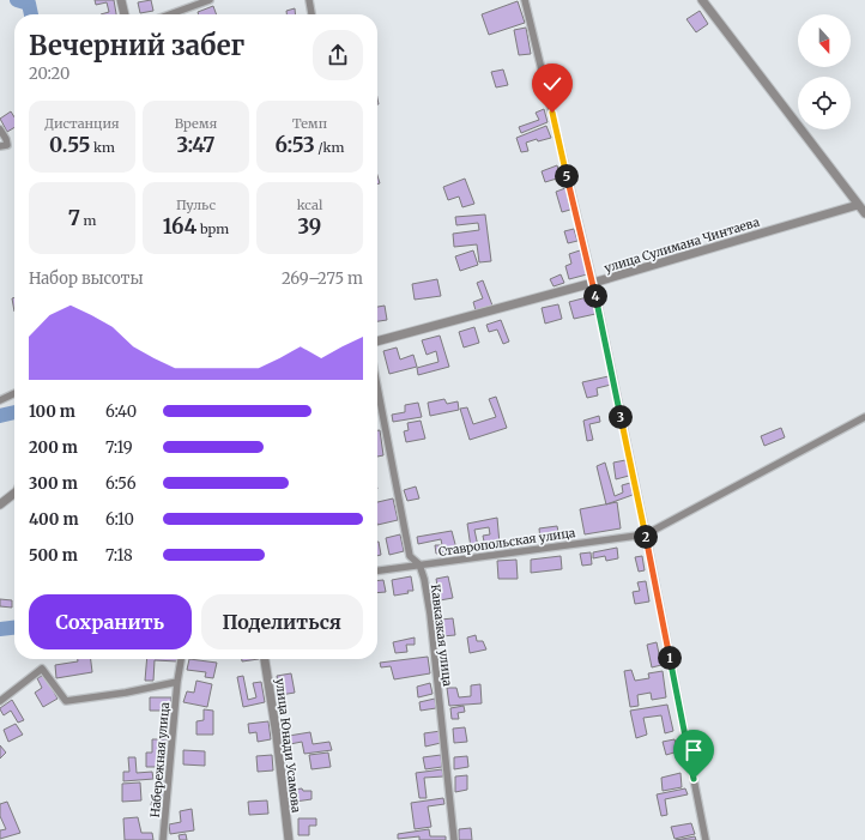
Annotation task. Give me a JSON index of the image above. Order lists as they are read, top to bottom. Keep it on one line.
{"streets":{"street":["улица Сулимана Чинтаева","Ставропольская улица","Кавказкая улица","улица Юнади Усамова","Набережная улица"]},"crossings":[["Ставропольская улица","Кавказкая улица"]],"north":"bottom","page":{"heading":["Вечерний забег","20:20"],"stats":[["Дистанция","0.55 km"],["Время","3:47"],["Темп","6:53 /km"],["7 m"],["Пульс","164 bpm"],["kcal","39"]],"pins":["5","4","3","2","1"],"chart":["Набор высоты","269–275 m"],"list":[{"name":"100 m","note":"6:40"},{"name":"200 m","note":"7:19"},{"name":"300 m","note":"6:56"},{"name":"400 m","note":"6:10"},{"name":"500 m","note":"7:18"}],"buttons":["Сохранить","Поделиться"]}}
